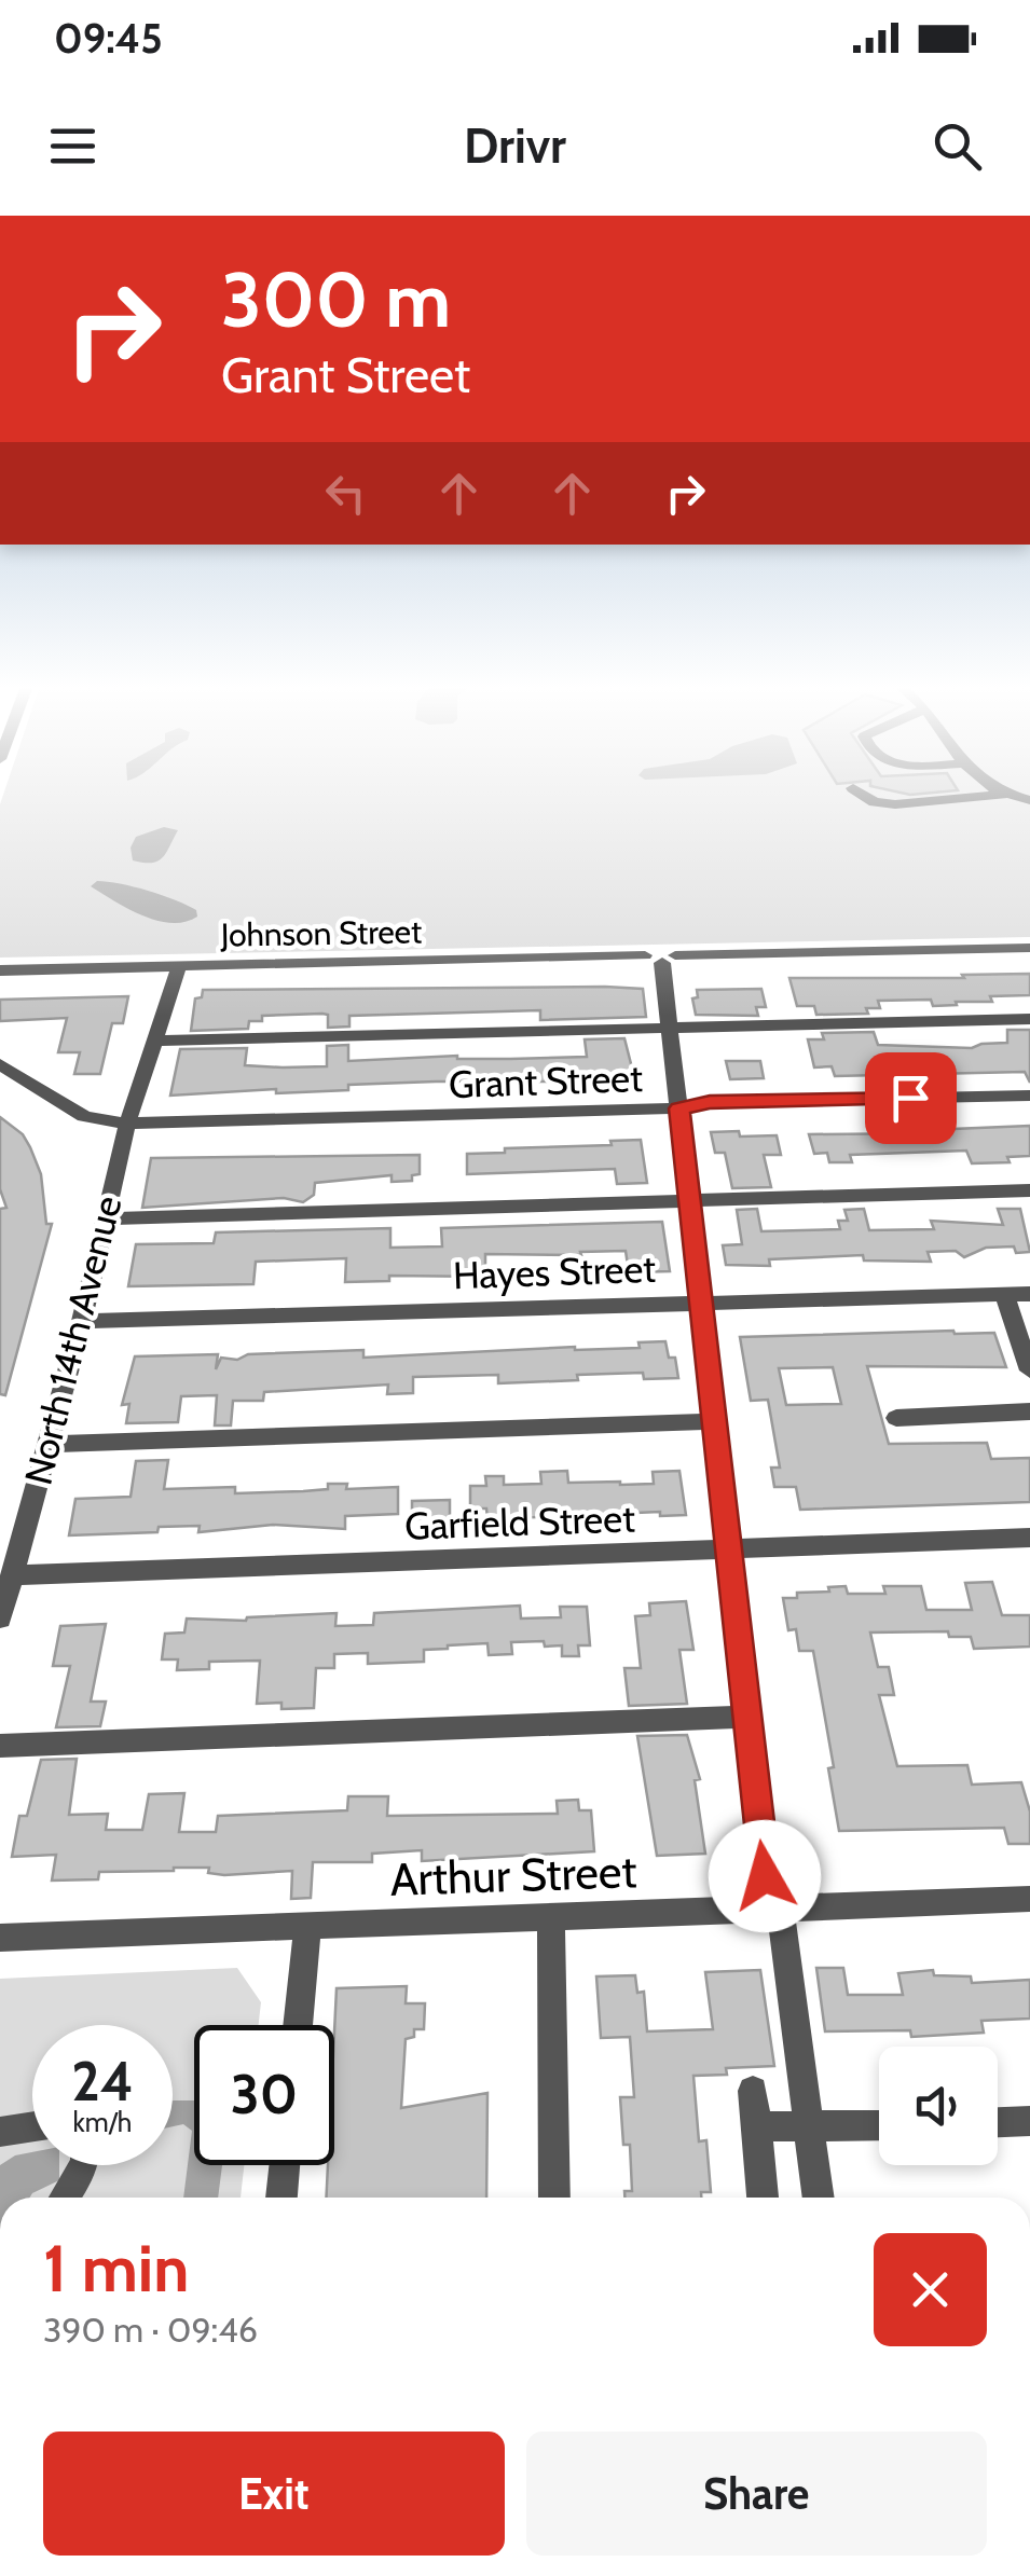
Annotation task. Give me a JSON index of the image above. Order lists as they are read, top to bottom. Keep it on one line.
{"streets":{"street":["Johnson Street","Grant Street","Hayes Street","North 14th Avenue","Garfield Street","Arthur Street"]},"crossings":[["Johnson Street","North 14th Avenue"],["Grant Street","North 14th Avenue"],["Hayes Street","North 14th Avenue"],["North 14th Avenue","Garfield Street"]],"page":{"status":"09:45","header":"Drivr","turn":["300 m","Grant Street"],"speed":"24 km/h","limit":"30","heading":["1 min","390 m · 09:46"],"buttons":["Exit","Share"]}}
